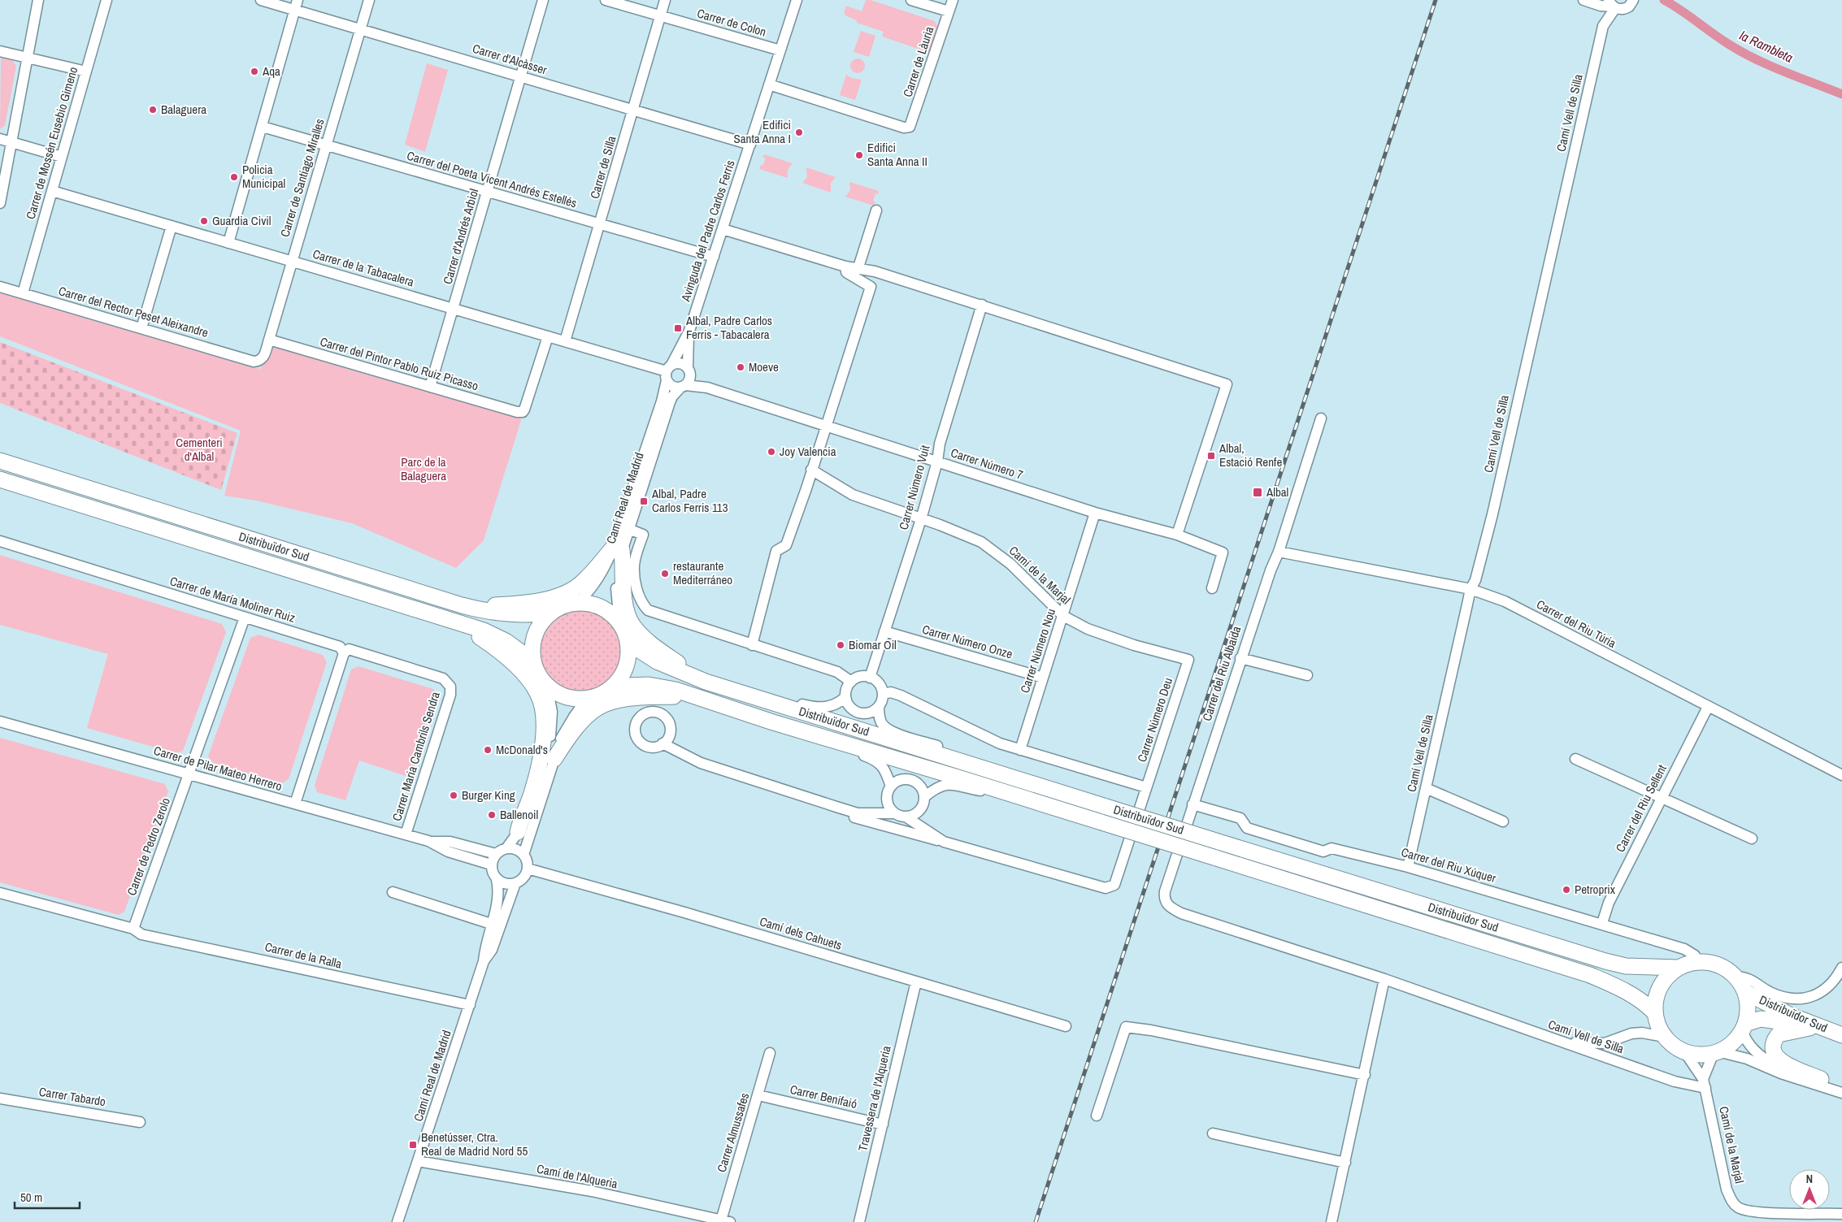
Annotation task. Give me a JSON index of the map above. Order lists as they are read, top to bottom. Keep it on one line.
{"streets":{"highway":["Distribuïdor Sud"],"street":["Carrer de Colon","Carrer d'Alcàsser","Carrer de Làuria","Camí Vell de Silla","Carrer de Mossén Eusebio Gimeno","Carrer de Silla","Carrer de Santiago Miralles","Carrer del Poeta Vicent Andrés Estellés","Avinguda del Padre Carlos Ferris","Carrer d'Andrés Arbiol","Carrer de la Tabacalera","Carrer del Rector Peset Aleixandre","Carrer del Pintor Pablo Ruiz Picasso","Carrer Número 7","Carrer Número Vuit","Camí Real de Madrid","Camí de la Marjal","Carrer de María Moliner Ruiz","Carrer del Riu Túria","Carrer Número Onze","Carrer Número Nou","Carrer del Riu Albaida","Carrer Número Deu","Carrer Maria Cambrils Sendra","Carrer de Pilar Mateo Herrero","Carrer del Riu Sellent","Carrer de Pedro Zerolo","Carrer del Riu Xúquer","Camí dels Cahuets","Carrer de la Ralla","Carrer Tabardo","Carrer Benifaió","Travessera de l'Alqueria","Carrer Almussafes","Camí de l'Alqueria"]},"crossings":[["Carrer de Colon","Carrer de Silla"],["Carrer de Colon","Avinguda del Padre Carlos Ferris"],["Carrer d'Alcàsser","Carrer de Silla"],["Carrer d'Alcàsser","Carrer de Santiago Miralles"],["Carrer d'Alcàsser","Avinguda del Padre Carlos Ferris"],["Carrer d'Alcàsser","Carrer d'Andrés Arbiol"],["Carrer de Làuria","Avinguda del Padre Carlos Ferris"],["Camí Vell de Silla","Camí de la Marjal"],["Camí Vell de Silla","Carrer del Riu Túria"],["Camí Vell de Silla","Carrer del Riu Albaida"],["Camí Vell de Silla","Carrer del Riu Xúquer"],["Carrer de Mossén Eusebio Gimeno","Carrer de la Tabacalera"],["Carrer de Mossén Eusebio Gimeno","Carrer del Rector Peset Aleixandre"],["Carrer de Silla","Carrer del Poeta Vicent Andrés Estellés"],["Carrer de Silla","Carrer de la Tabacalera"],["Carrer de Santiago Miralles","Carrer del Poeta Vicent Andrés Estellés"],["Carrer de Santiago Miralles","Carrer de la Tabacalera"],["Carrer de Santiago Miralles","Carrer del Rector Peset Aleixandre"],["Carrer de Santiago Miralles","Carrer del Pintor Pablo Ruiz Picasso"],["Carrer del Poeta Vicent Andrés Estellés","Avinguda del Padre Carlos Ferris"],["Carrer del Poeta Vicent Andrés Estellés","Carrer d'Andrés Arbiol"],["Avinguda del Padre Carlos Ferris","Carrer de la Tabacalera"],["Avinguda del Padre Carlos Ferris","Carrer Número 7"],["Avinguda del Padre Carlos Ferris","Camí Real de Madrid"],["Carrer d'Andrés Arbiol","Carrer de la Tabacalera"],["Carrer d'Andrés Arbiol","Carrer del Pintor Pablo Ruiz Picasso"],["Carrer de la Tabacalera","Carrer del Pintor Pablo Ruiz Picasso"],["Carrer de la Tabacalera","Carrer Número 7"],["Carrer de la Tabacalera","Camí Real de Madrid"],["Carrer Número 7","Carrer Número Vuit"],["Carrer Número 7","Camí Real de Madrid"],["Carrer Número 7","Carrer Número Nou"],["Carrer Número Vuit","Camí de la Marjal"],["Carrer Número Vuit","Carrer Número Onze"],["Camí Real de Madrid","Distribuïdor Sud"],["Camí Real de Madrid","Carrer de Pilar Mateo Herrero"],["Camí Real de Madrid","Camí dels Cahuets"],["Camí Real de Madrid","Carrer de la Ralla"],["Camí Real de Madrid","Camí de l'Alqueria"],["Distribuïdor Sud","Camí de la Marjal"],["Distribuïdor Sud","Carrer del Riu Xúquer"],["Camí de la Marjal","Carrer Número Nou"],["Camí de la Marjal","Carrer Número Deu"],["Camí de la Marjal","Carrer del Riu Xúquer"],["Carrer de María Moliner Ruiz","Carrer Maria Cambrils Sendra"],["Carrer de María Moliner Ruiz","Carrer de Pedro Zerolo"],["Carrer del Riu Túria","Carrer del Riu Albaida"],["Carrer del Riu Túria","Carrer del Riu Sellent"],["Carrer Número Onze","Carrer Número Nou"],["Carrer del Riu Albaida","Carrer del Riu Xúquer"],["Carrer Maria Cambrils Sendra","Carrer de Pilar Mateo Herrero"],["Carrer de Pilar Mateo Herrero","Carrer de Pedro Zerolo"],["Carrer de Pilar Mateo Herrero","Camí dels Cahuets"],["Carrer del Riu Sellent","Carrer del Riu Xúquer"],["Carrer de Pedro Zerolo","Carrer de la Ralla"],["Camí dels Cahuets","Travessera de l'Alqueria"],["Carrer Benifaió","Travessera de l'Alqueria"],["Carrer Benifaió","Carrer Almussafes"],["Carrer Almussafes","Camí de l'Alqueria"]],"water":["la Rambleta"],"parks":["Cementeri d'Albal","Parc de la Balaguera"],"places":{"other":["Aqa","Balaguera","Edifici Santa Anna I","Edifici Santa Anna II","Policia Municipal","Guardia Civil","Moeve","Joy Valencia","restaurante Mediterráneo","Biomar Oil","McDonald's","Burger King","Ballenoil","Petroprix"],"transit":["Albal, Padre Carlos Ferris - Tabacalera","Albal, Estació Renfe","Albal","Albal, Padre Carlos Ferris 113","Benetússer, Ctra. Real de Madrid Nord 55"]},"scale_bar":"50 m","north":"top"}
